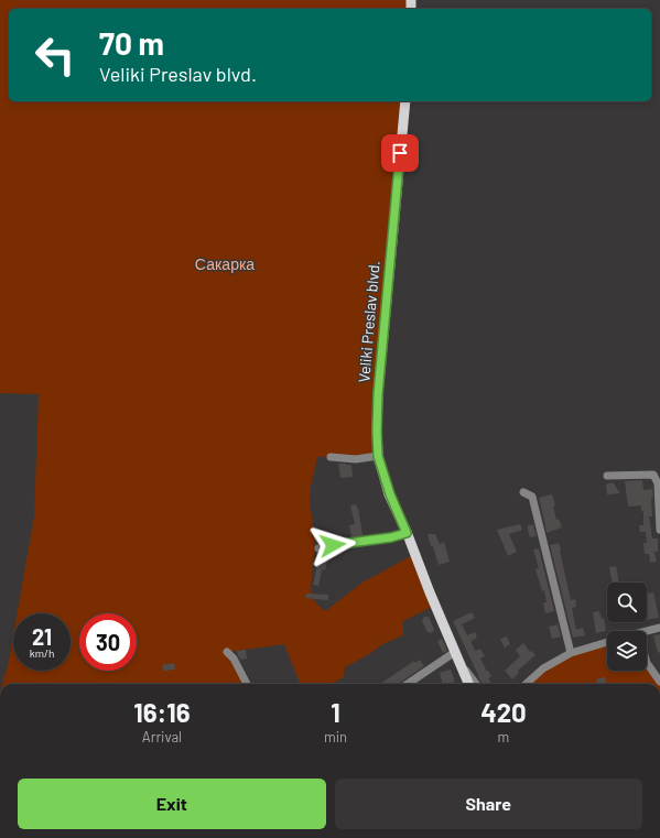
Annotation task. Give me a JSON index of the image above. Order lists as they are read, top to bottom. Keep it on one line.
{"streets":{"main road":["Veliki Preslav blvd."]},"parks":["Сакарка"],"page":{"turn":["70 m","Veliki Preslav blvd."],"speed":"21 km/h","limit":"30","eta":["16:16","Arrival","1","min","420","m"],"buttons":["Exit","Share"]}}
